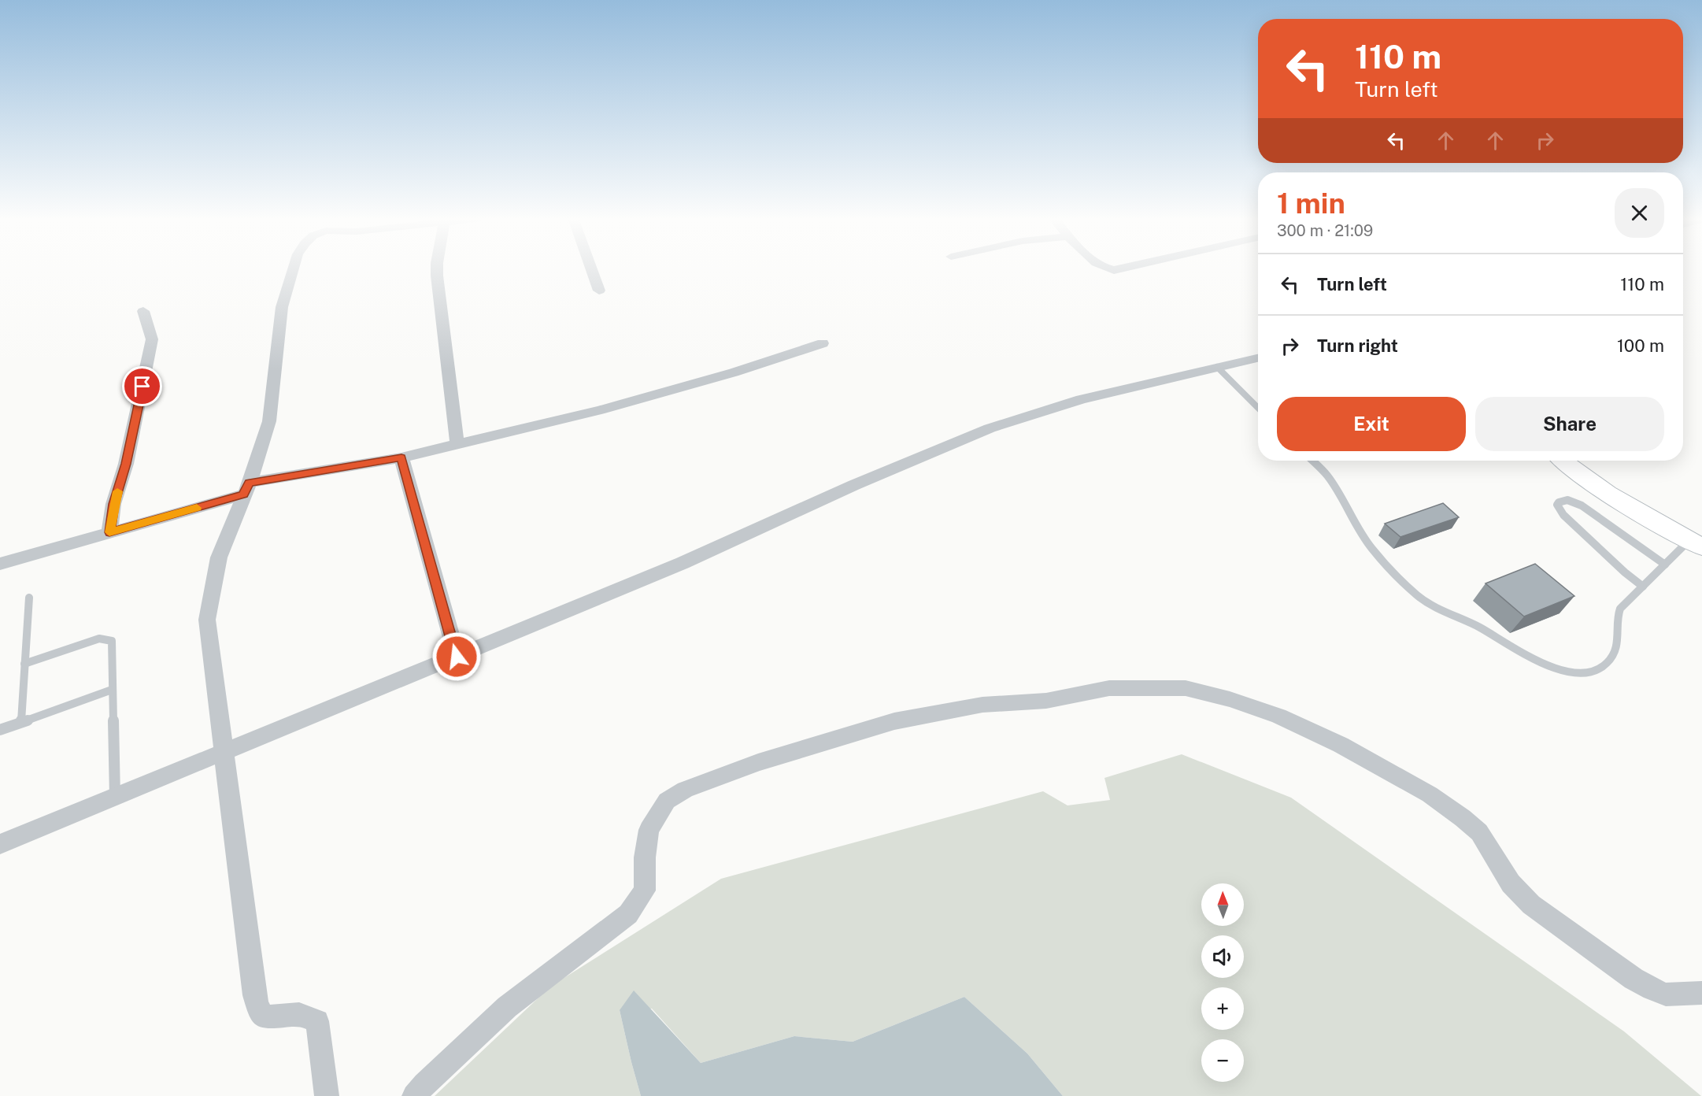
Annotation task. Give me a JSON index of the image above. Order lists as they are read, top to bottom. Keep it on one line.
{"north":"top","page":{"turn":["110 m","Turn left"],"heading":["1 min","300 m · 21:09"],"list":[{"name":"Turn left","value":"110 m"},{"name":"Turn right","value":"100 m"}],"buttons":["Exit","Share"],"map_buttons":["+","−"]}}
